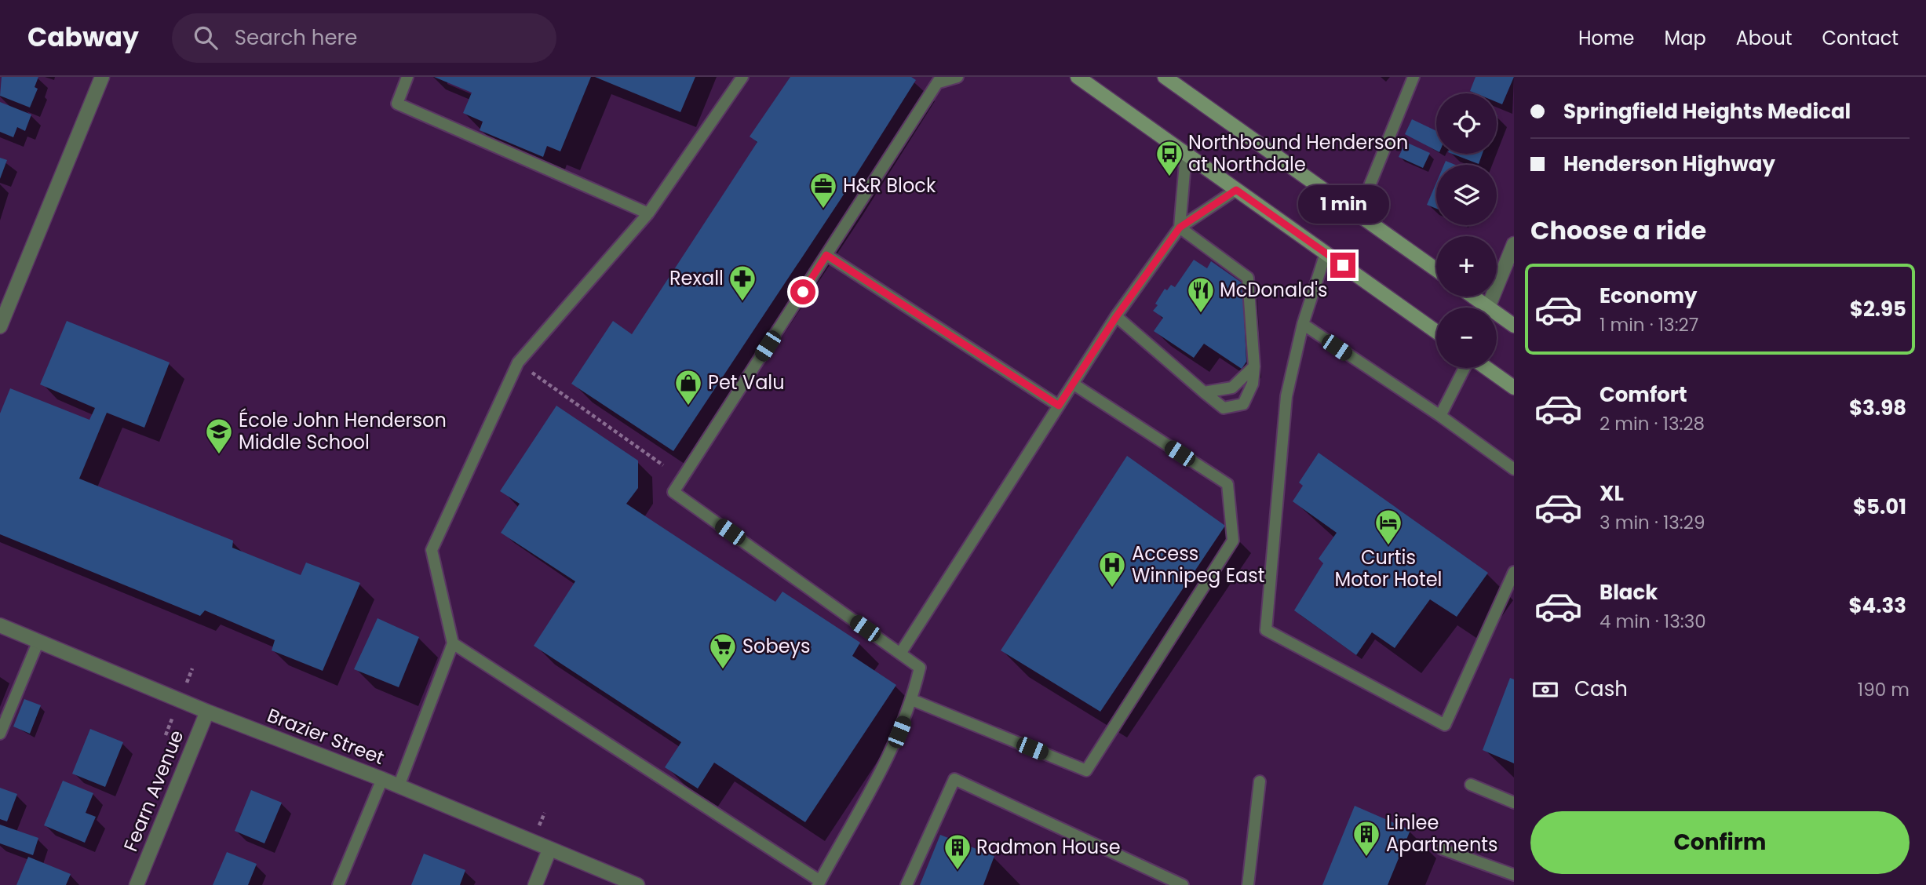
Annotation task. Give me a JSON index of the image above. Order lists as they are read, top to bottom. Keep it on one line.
{"streets":{"street":["Brazier Street","Fearn Avenue"]},"crossings":[["Brazier Street","Fearn Avenue"]],"places":{"bus stop":["Northbound Henderson at Northdale"],"office":["H&R Block"],"pharmacy":["Rexall"],"restaurant":["McDonald's"],"shop":["Pet Valu"],"school or university":["École John Henderson Middle School"],"hotel":["Curtis Motor Hotel"],"hospital":["Access Winnipeg East"],"supermarket":["Sobeys"],"building":["Linlee Apartments","Radmon House"]},"page":{"header":"Cabway","search":"Search here","nav":["Home","Map","About","Contact"],"banner":["Springfield Heights Medical","Henderson Highway"],"map_buttons":["+","−"],"bubble":"1 min","heading":"Choose a ride","list":[{"name":"Economy","note":"1 min · 13:27","value":"$2.95"},{"name":"Comfort","note":"2 min · 13:28","value":"$3.98"},{"name":"XL","note":"3 min · 13:29","value":"$5.01"},{"name":"Black","note":"4 min · 13:30","value":"$4.33"}],"pay":["Cash","190 m"],"buttons":"Confirm"}}
